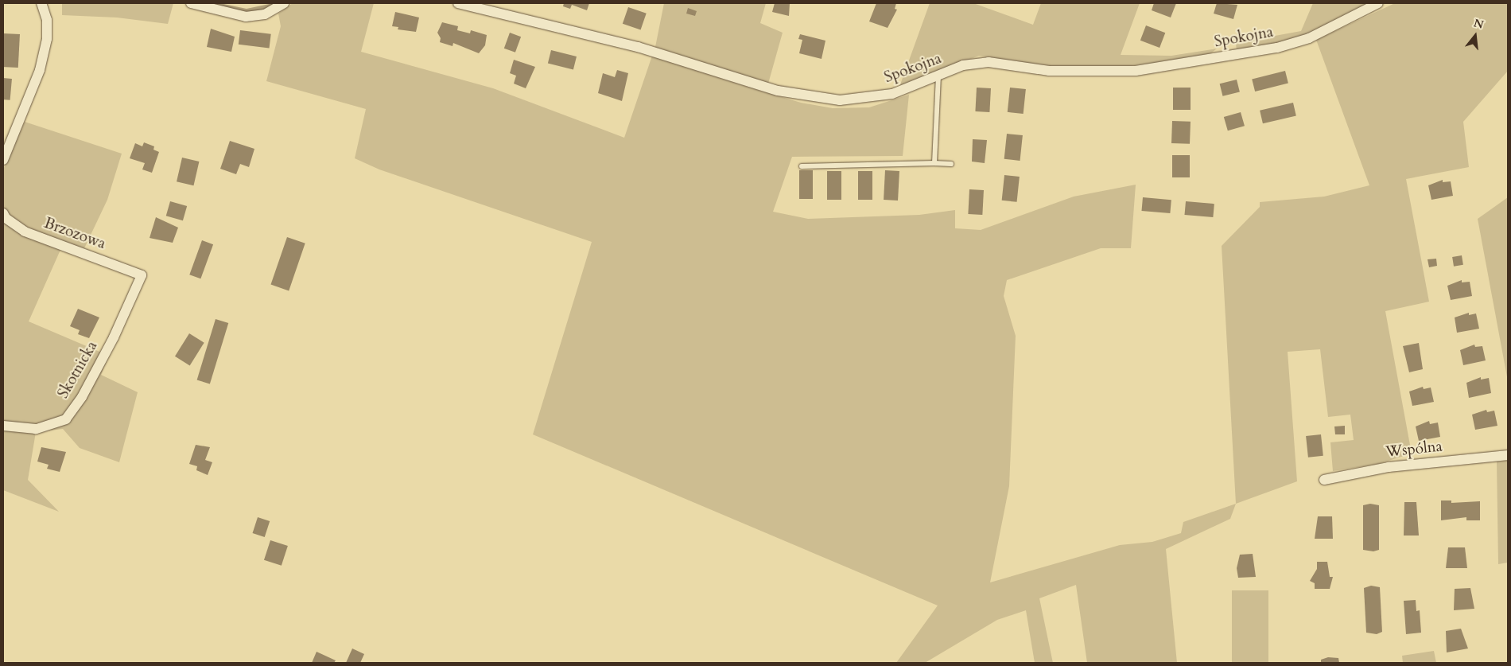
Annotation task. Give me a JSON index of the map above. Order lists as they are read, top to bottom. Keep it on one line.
{"streets":{"street":["Spokojna","Brzozowa","Skotnicka","Wspólna"]},"crossings":[["Brzozowa","Skotnicka"]],"north":"top"}
